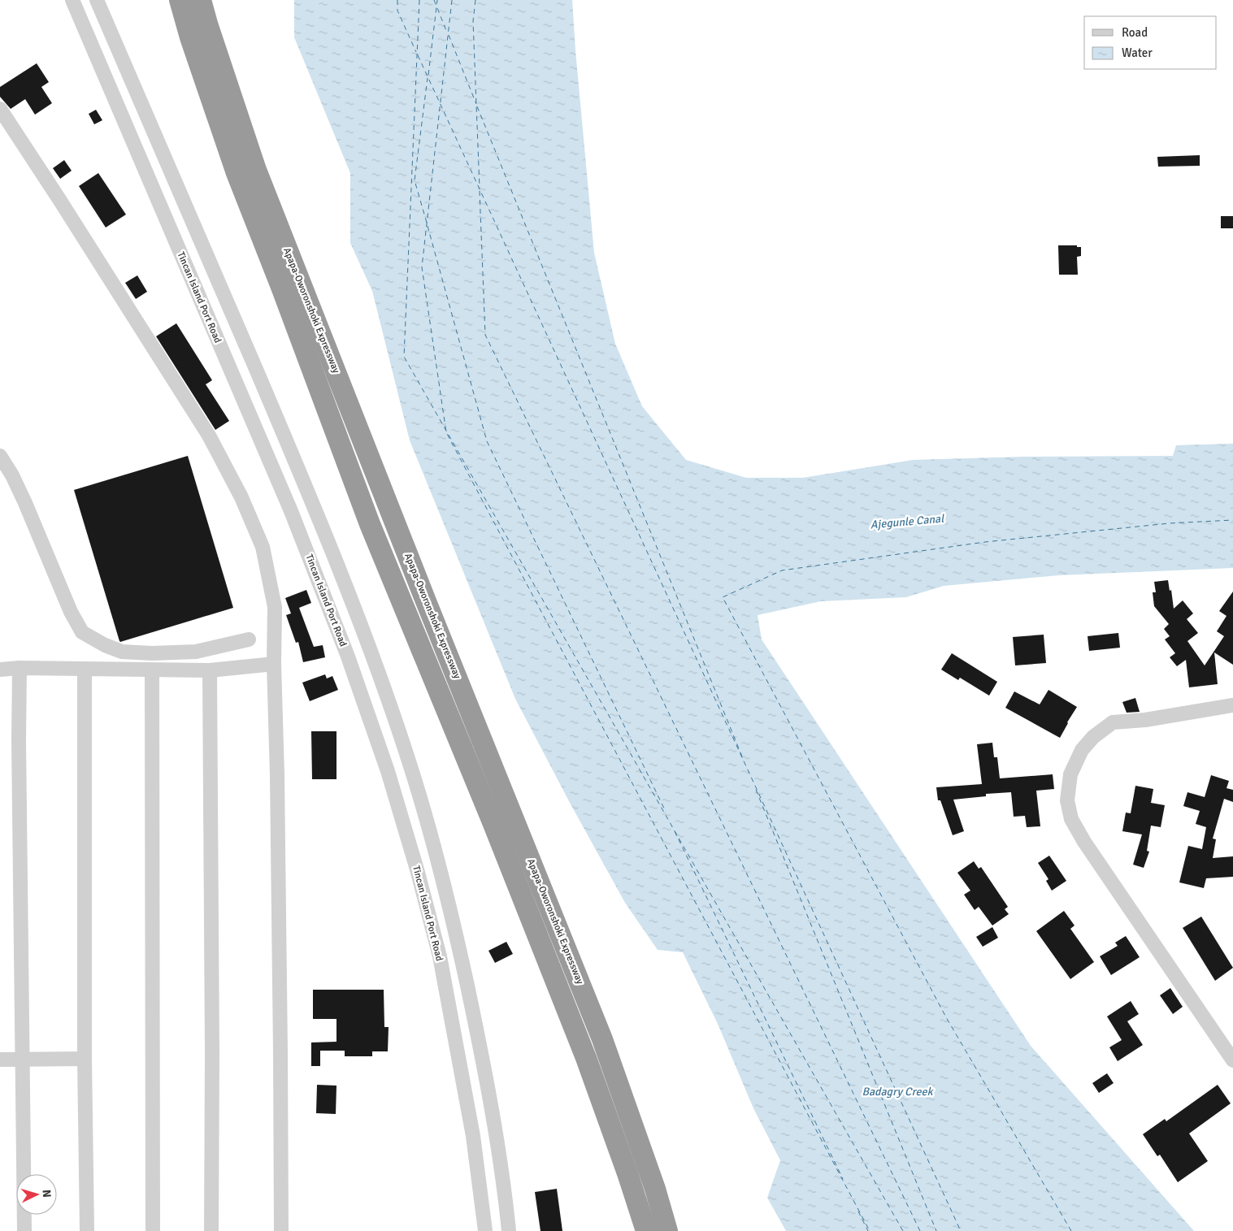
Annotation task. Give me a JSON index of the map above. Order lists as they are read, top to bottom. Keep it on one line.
{"streets":{"highway":["Apapa-Oworonshoki Expressway"],"street":["Tincan Island Port Road"]},"water":["Ajegunle Canal","Badagry Creek"],"legend":["Road","Water"],"north":"right"}
